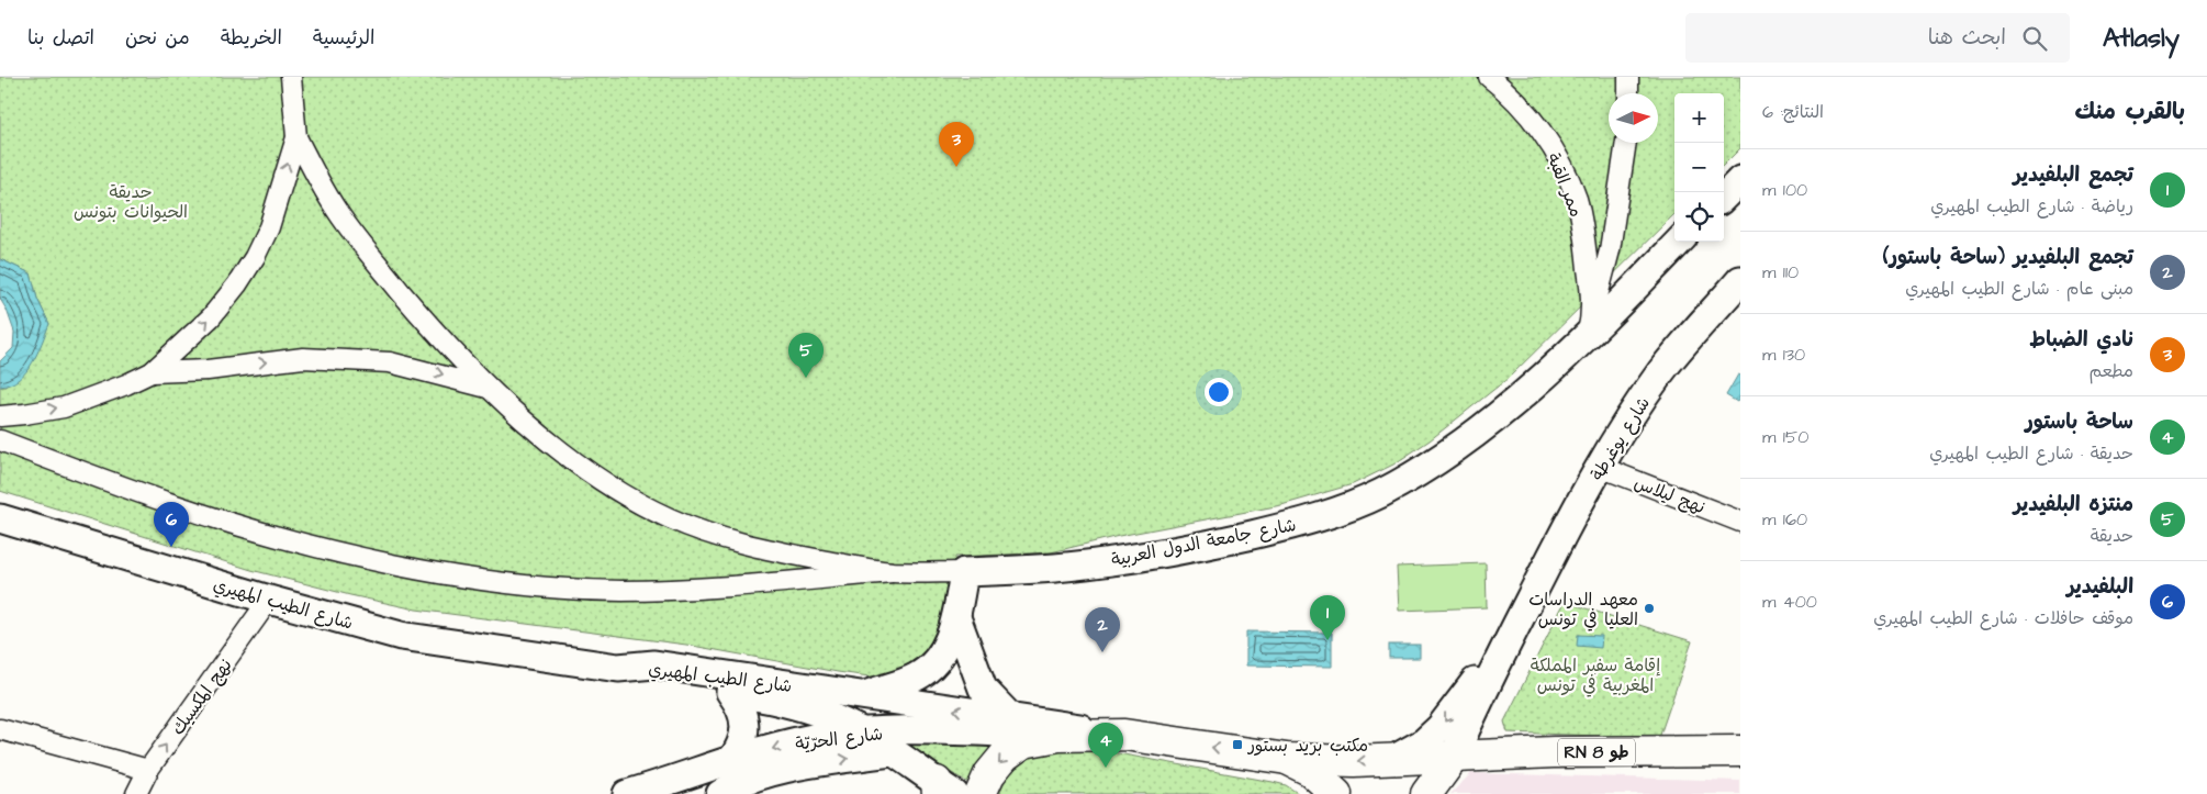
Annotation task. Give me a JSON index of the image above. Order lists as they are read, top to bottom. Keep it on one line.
{"streets":{"main road":["شارع يوغرطة","شارع جامعة الدول العربية","شارع الطيب المهيري","شارع الحرّيّة","RN 8 طو"],"street":["ممر القبة","نهج ليلاس","نهج المكسيك"]},"crossings":[["ممر القبة","شارع جامعة الدول العربية"],["شارع يوغرطة","نهج ليلاس"],["شارع يوغرطة","شارع الطيب المهيري"],["شارع يوغرطة","RN 8 طو"],["شارع الطيب المهيري","نهج المكسيك"],["شارع الطيب المهيري","RN 8 طو"]],"one_way":["نهج المكسيك"],"parks":["حديقة الحيوانات بتونس","إقامة سفير المملكة المغربية في تونس"],"places":{"other":["معهد الدراسات العليا في تونس"],"transit":["مكتب بريد بستور"]},"north":"right","page":{"header":"Atlasly","search":"ابحث هنا","nav":["الرئيسية","الخريطة","من نحن","اتصل بنا"],"heading":["بالقرب منك","النتائج: 6"],"map_buttons":["+","−"],"pins":["3","5","6","1","2","4"],"list":[{"mark":"1","name":"تجمع البلفيدير","note":"رياضة · شارع الطيب المهيري","value":"100 m"},{"mark":"2","name":"تجمع البلفيدير (ساحة باستور)","note":"مبنى عام · شارع الطيب المهيري","value":"110 m"},{"mark":"3","name":"نادي الضباط","note":"مطعم","value":"130 m"},{"mark":"4","name":"ساحة باستور","note":"حديقة · شارع الطيب المهيري","value":"150 m"},{"mark":"5","name":"منتزه البلفيدير","note":"حديقة","value":"160 m"},{"mark":"6","name":"البلفيدير","note":"موقف حافلات · شارع الطيب المهيري","value":"400 m"}]}}
